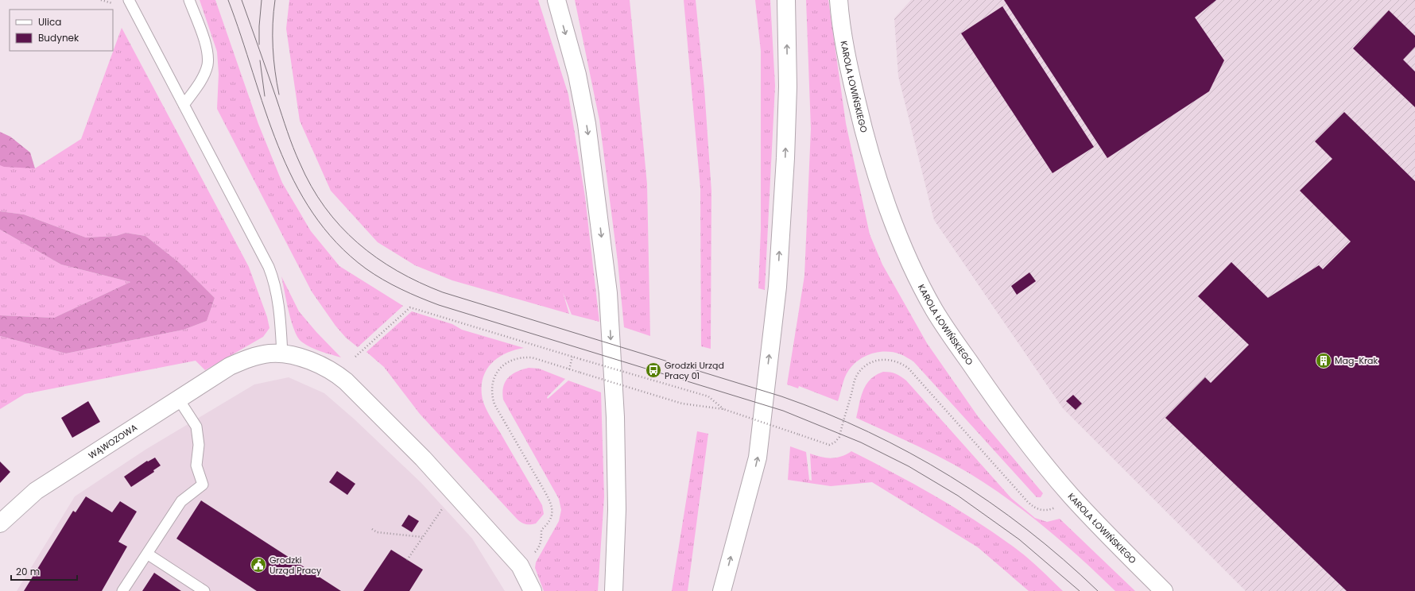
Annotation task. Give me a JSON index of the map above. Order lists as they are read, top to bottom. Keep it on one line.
{"streets":{"street":["KAROLA ŁOWIŃSKIEGO","WĄWOZOWA"]},"places":{"building":["Mag-Krak"],"bus stop":["Grodzki Urząd Pracy 01"],"public building":["Grodzki Urząd Pracy"]},"legend":["Ulica","Budynek"],"scale_bar":"20 m"}
